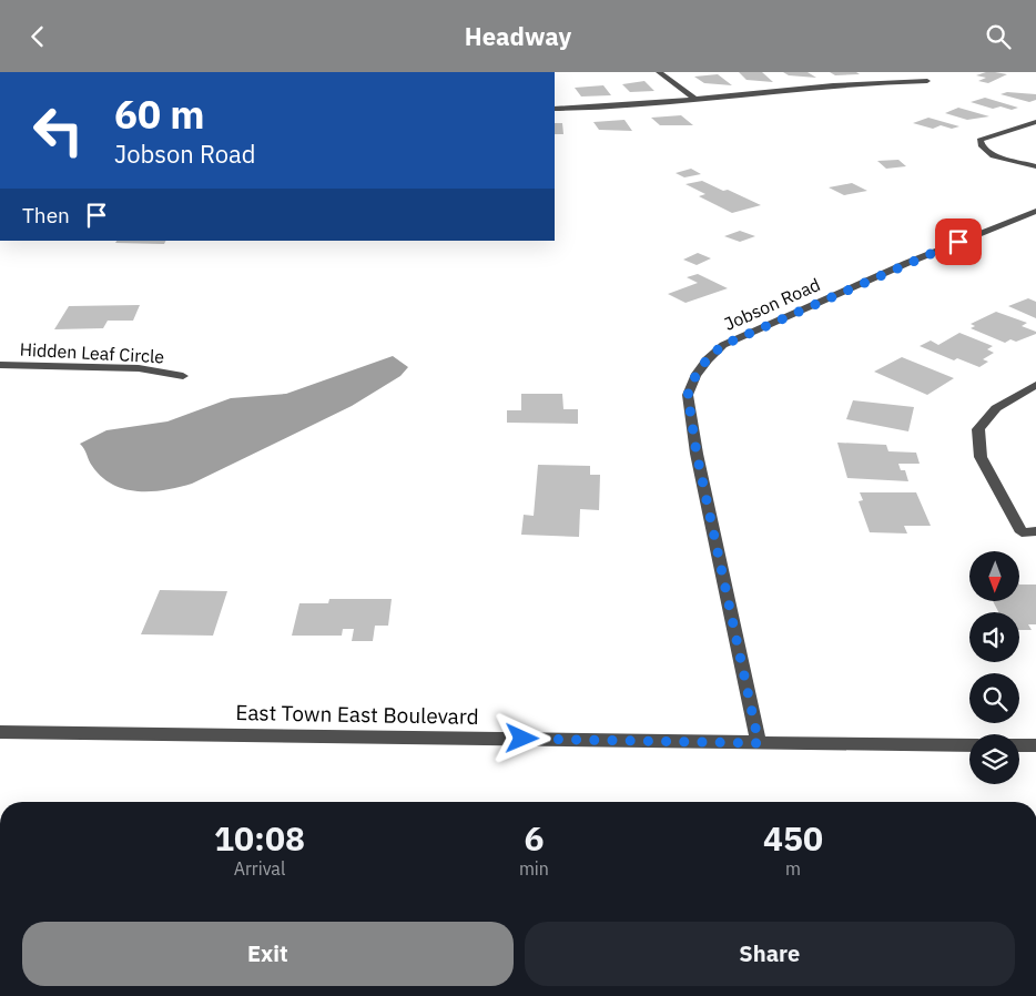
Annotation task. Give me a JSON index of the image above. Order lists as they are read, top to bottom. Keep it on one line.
{"streets":{"street":["Jobson Road","Hidden Leaf Circle","East Town East Boulevard"]},"crossings":[["Jobson Road","East Town East Boulevard"]],"north":"bottom","page":{"header":"Headway","turn":["60 m","Jobson Road"],"then":"Then","eta":["10:08","Arrival","6","min","450","m"],"buttons":["Exit","Share"]}}
